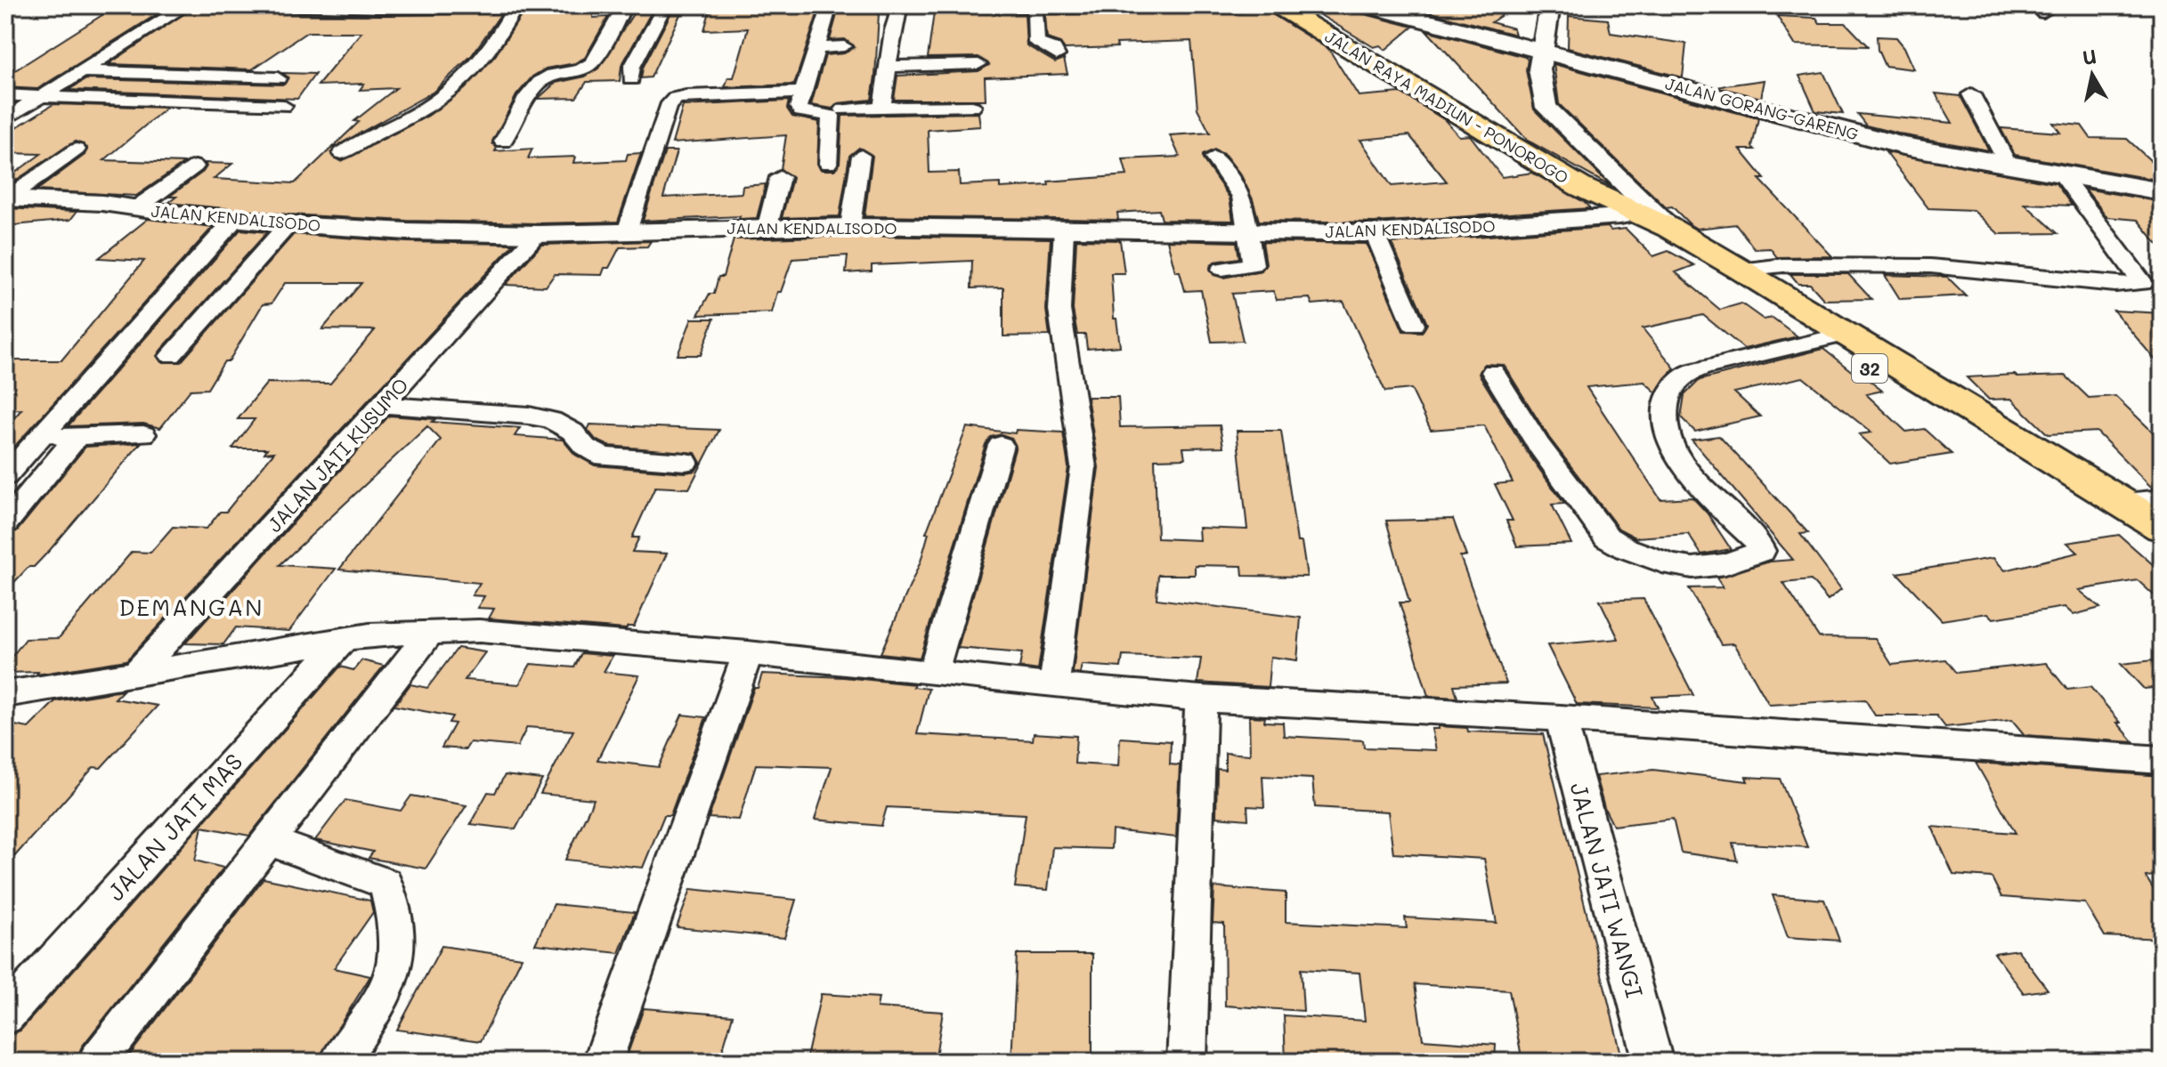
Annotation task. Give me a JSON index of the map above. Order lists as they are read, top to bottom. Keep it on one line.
{"streets":{"highway":["JALAN RAYA MADIUN - PONOROGO","32"],"main road":["JALAN GORANG-GARENG"],"street":["JALAN KENDALISODO","JALAN JATI KUSUMO","JALAN JATI MAS","JALAN JATI WANGI"]},"crossings":[["JALAN RAYA MADIUN - PONOROGO","JALAN KENDALISODO"],["JALAN KENDALISODO","JALAN JATI KUSUMO"]],"districts":["DEMANGAN"],"north":"top"}
